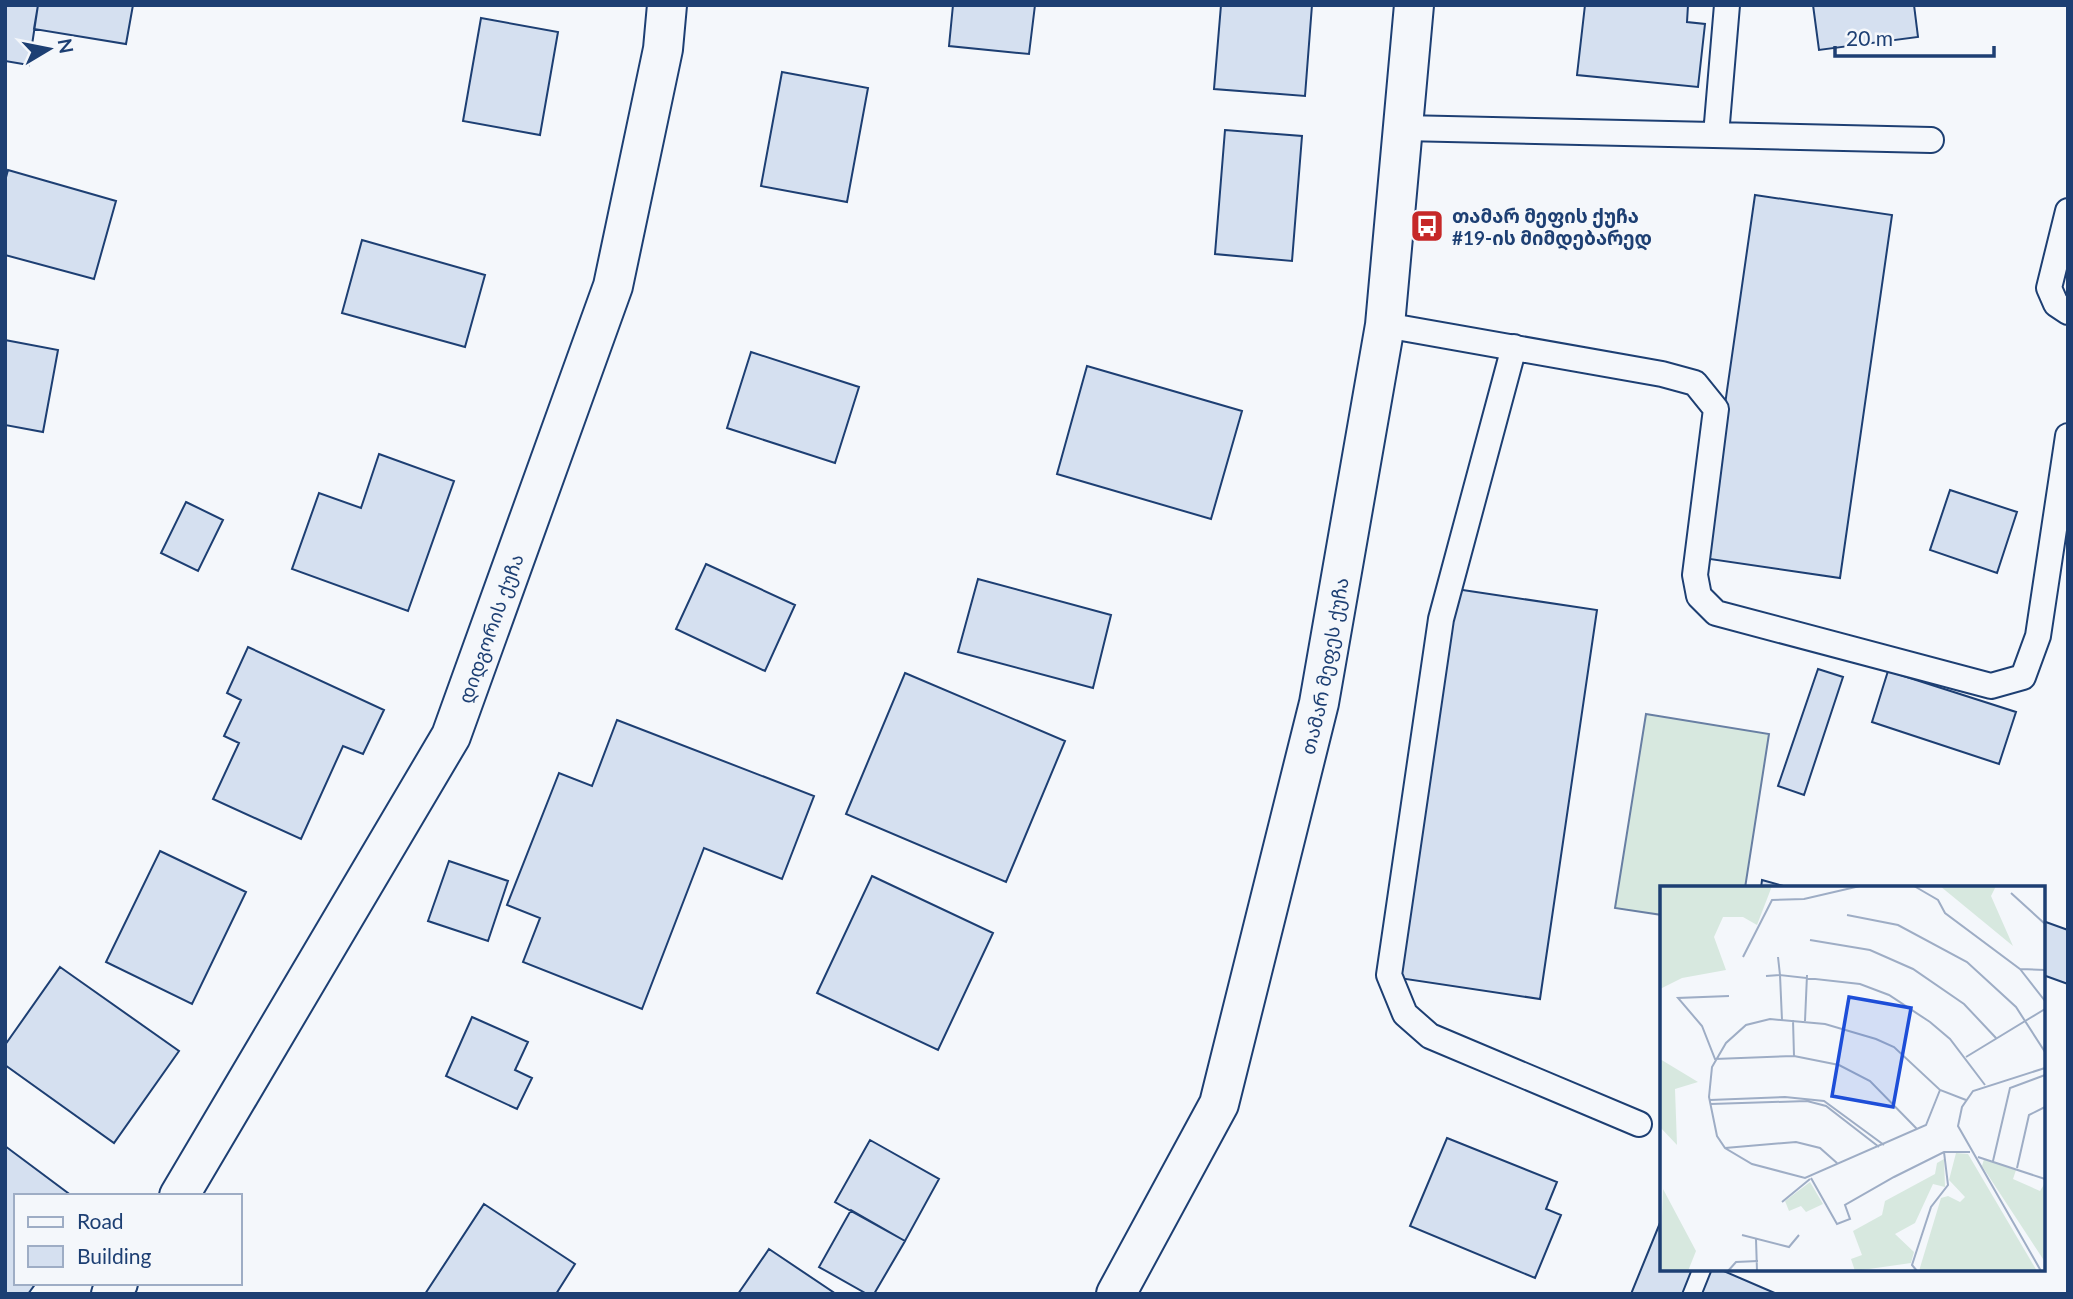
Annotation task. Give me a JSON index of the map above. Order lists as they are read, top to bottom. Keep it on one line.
{"streets":{"street":["დიდგორის ქუჩა","თამარ მეფეს ქუჩა"]},"places":{"bus stop":["თამარ მეფის ქუჩა #19-ის მიმდებარედ"]},"legend":["Road","Building"],"scale_bar":"20 m","north":"right"}
